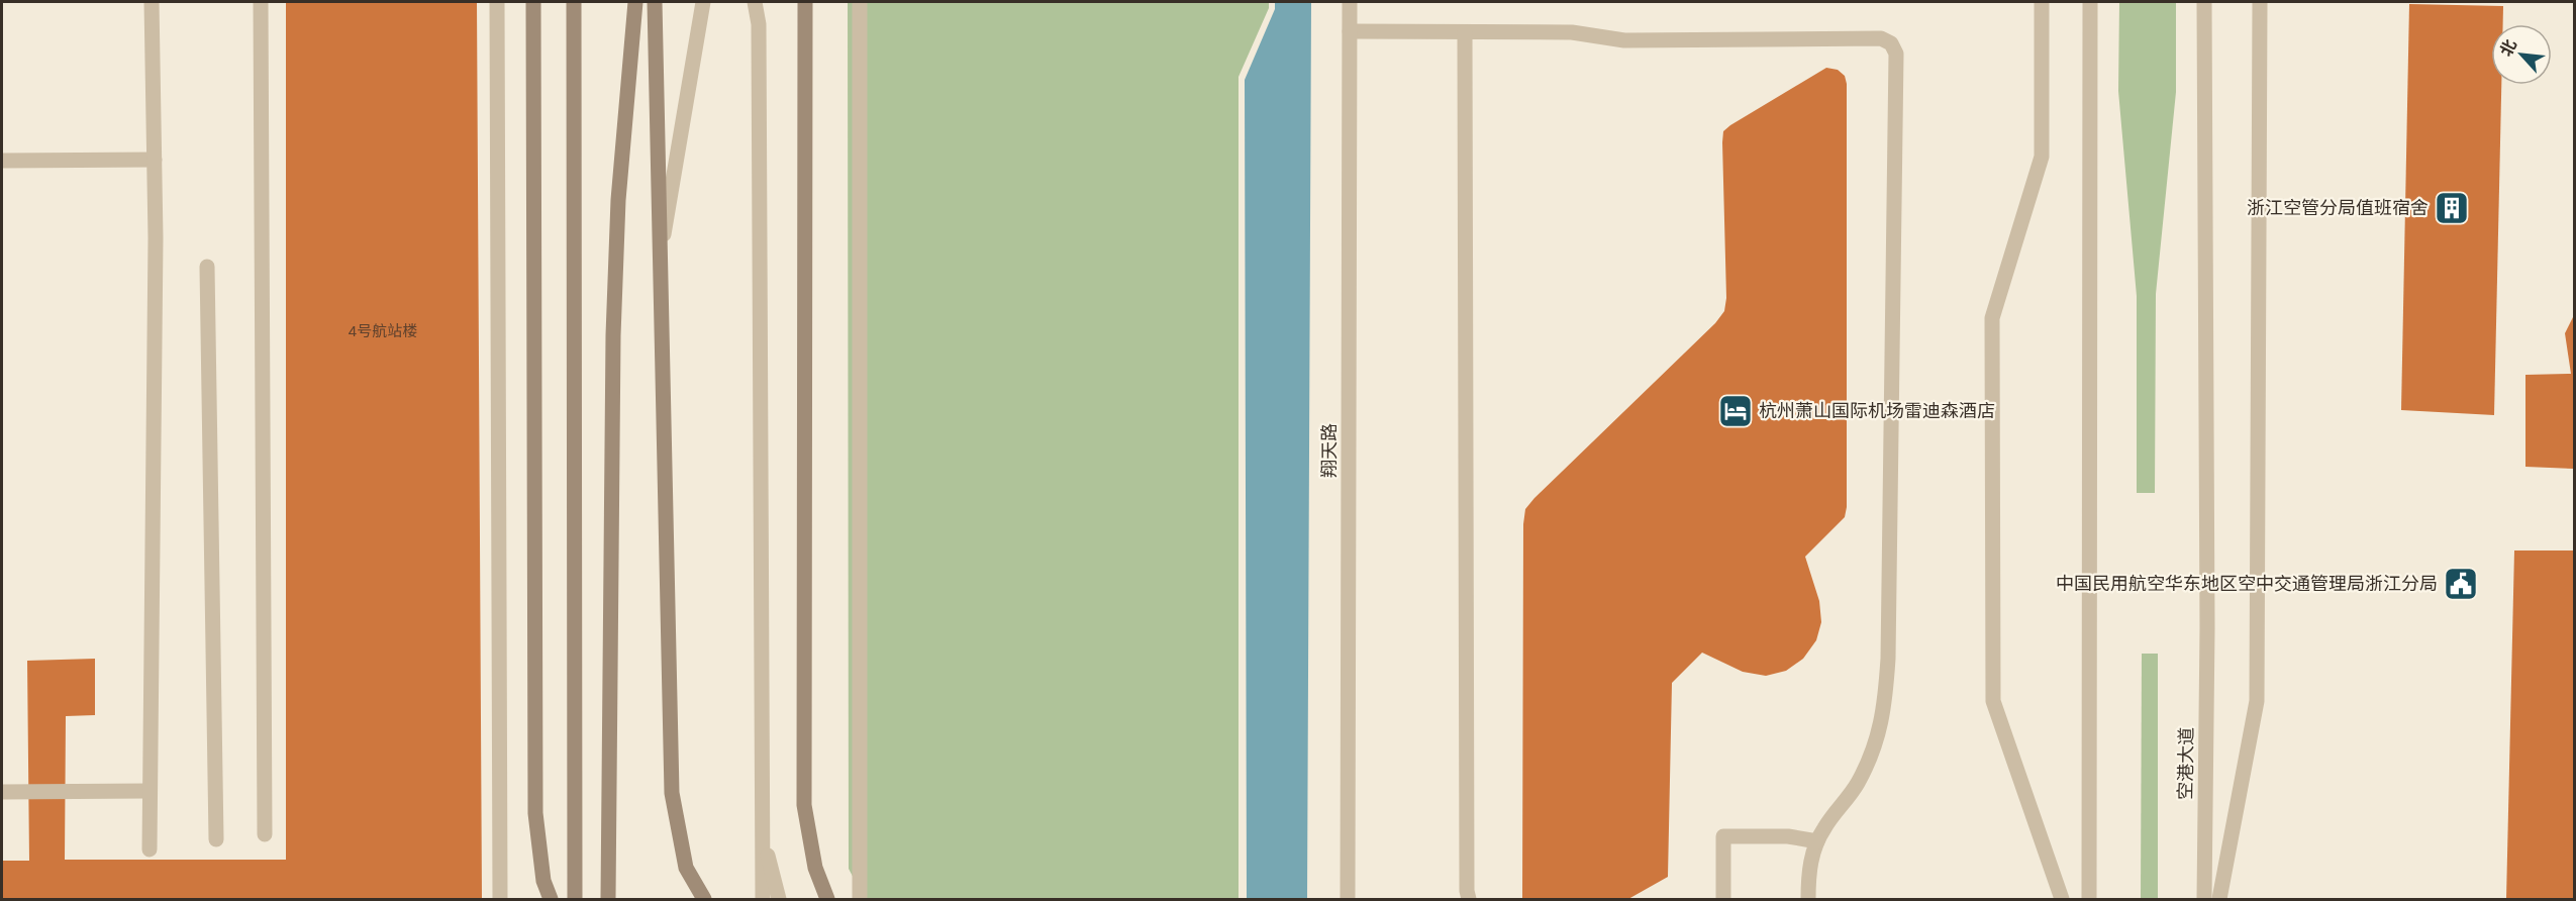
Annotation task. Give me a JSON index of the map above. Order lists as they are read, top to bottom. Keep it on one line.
{"streets":{"street":["翔天路","空港大道"]},"places":{"building":["浙江空管分局值班宿舍"],"hotel":["杭州萧山国际机场雷迪森酒店"],"public building":["中国民用航空华东地区空中交通管理局浙江分局"]},"house_numbers":["4号航站楼"],"north":"top left"}
